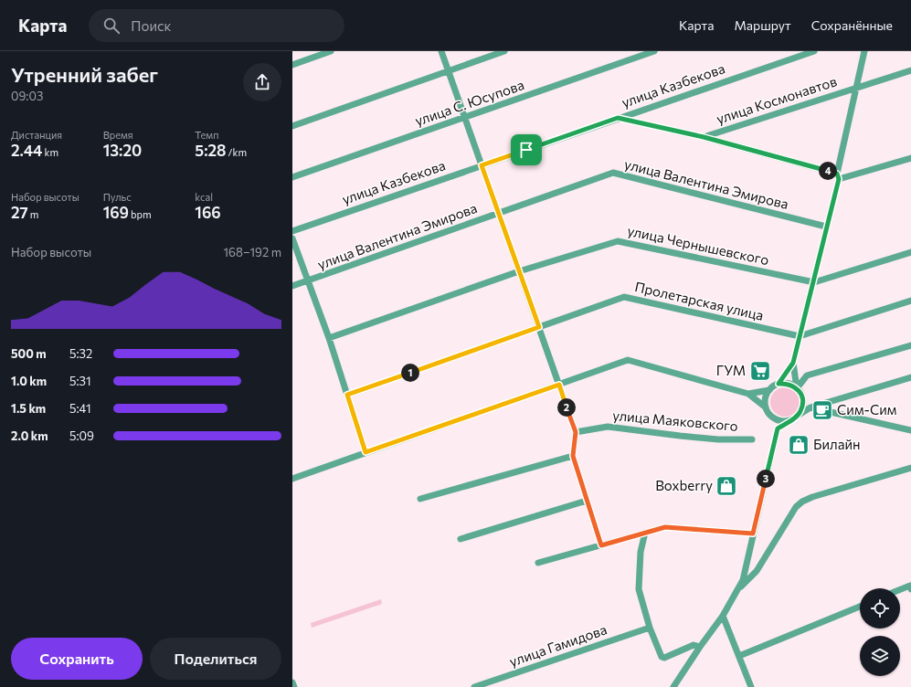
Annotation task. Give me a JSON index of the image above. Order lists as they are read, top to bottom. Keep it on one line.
{"streets":{"street":["улица Казбекова","улица Космонавтов","улица С. Юсупова","улица Валентина Эмирова","улица Чернышевского","Пролетарская улица","улица Маяковского","улица Гамидова"]},"places":{"supermarket":["ГУМ"],"cafe":["Сим-Сим"],"shop":["Билайн","Boxberry"]},"page":{"header":"Карта","search":"Поиск","nav":["Карта","Маршрут","Сохранённые"],"heading":["Утренний забег","09:03"],"stats":[["Дистанция","2.44 km"],["Время","13:20"],["Темп","5:28 /km"],["Набор высоты","27 m"],["Пульс","169 bpm"],["kcal","166"]],"pins":["4","1","2","3"],"chart":["Набор высоты","168–192 m"],"list":[{"name":"500 m","note":"5:32"},{"name":"1.0 km","note":"5:31"},{"name":"1.5 km","note":"5:41"},{"name":"2.0 km","note":"5:09"}],"buttons":["Сохранить","Поделиться"]}}
